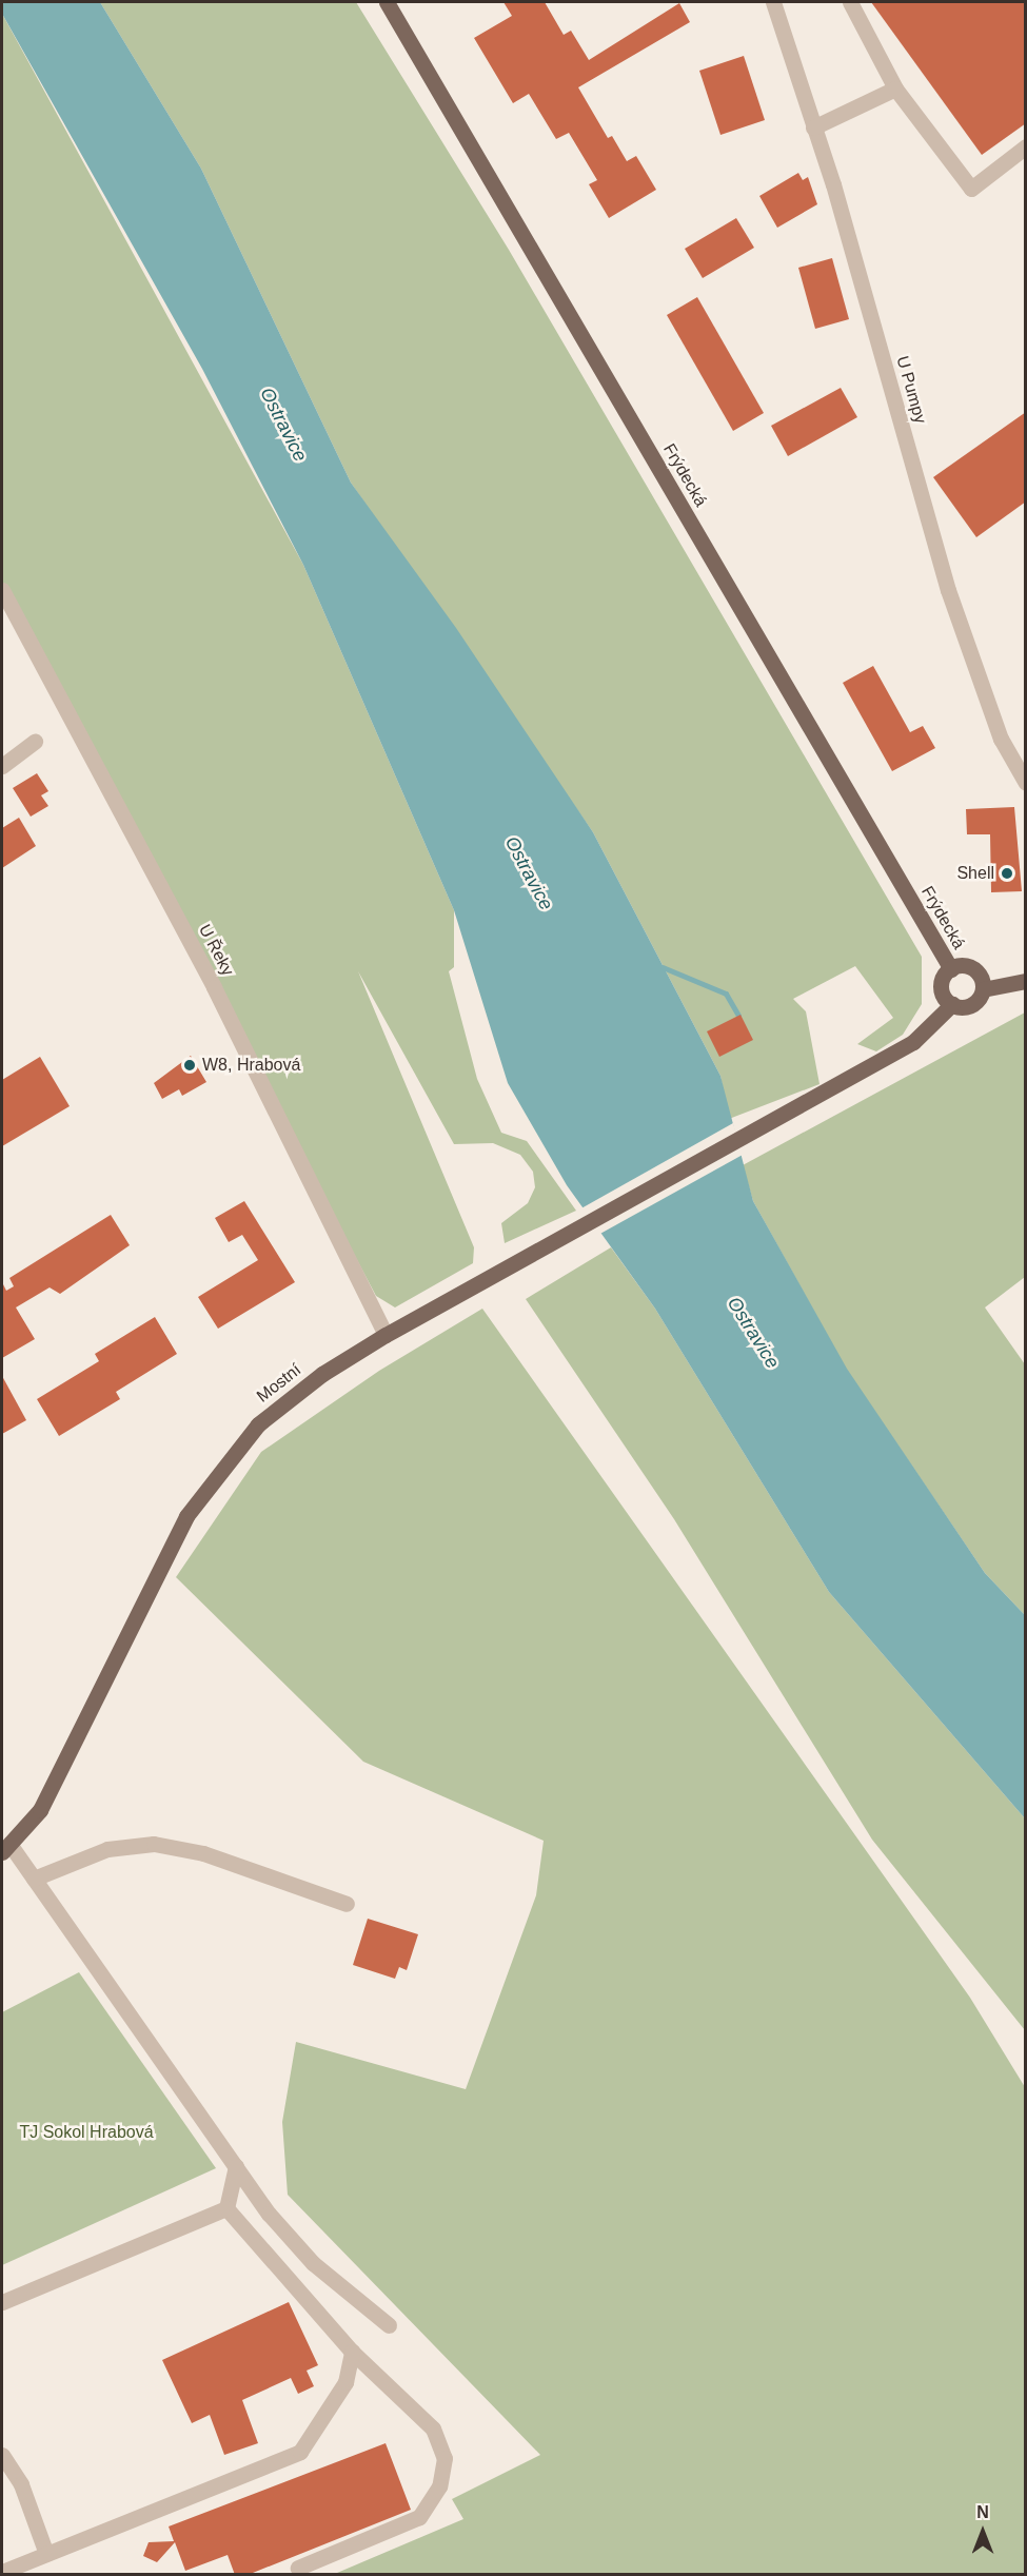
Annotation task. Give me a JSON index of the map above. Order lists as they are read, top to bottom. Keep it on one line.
{"streets":{"main road":["Frýdecká","Mostní"],"street":["U Pumpy","U Řeky"]},"crossings":[["Frýdecká","Mostní"],["U Řeky","Mostní"]],"water":["Ostravice"],"parks":["TJ Sokol Hrabová"],"places":["Shell","W8, Hrabová"],"north":"top"}
